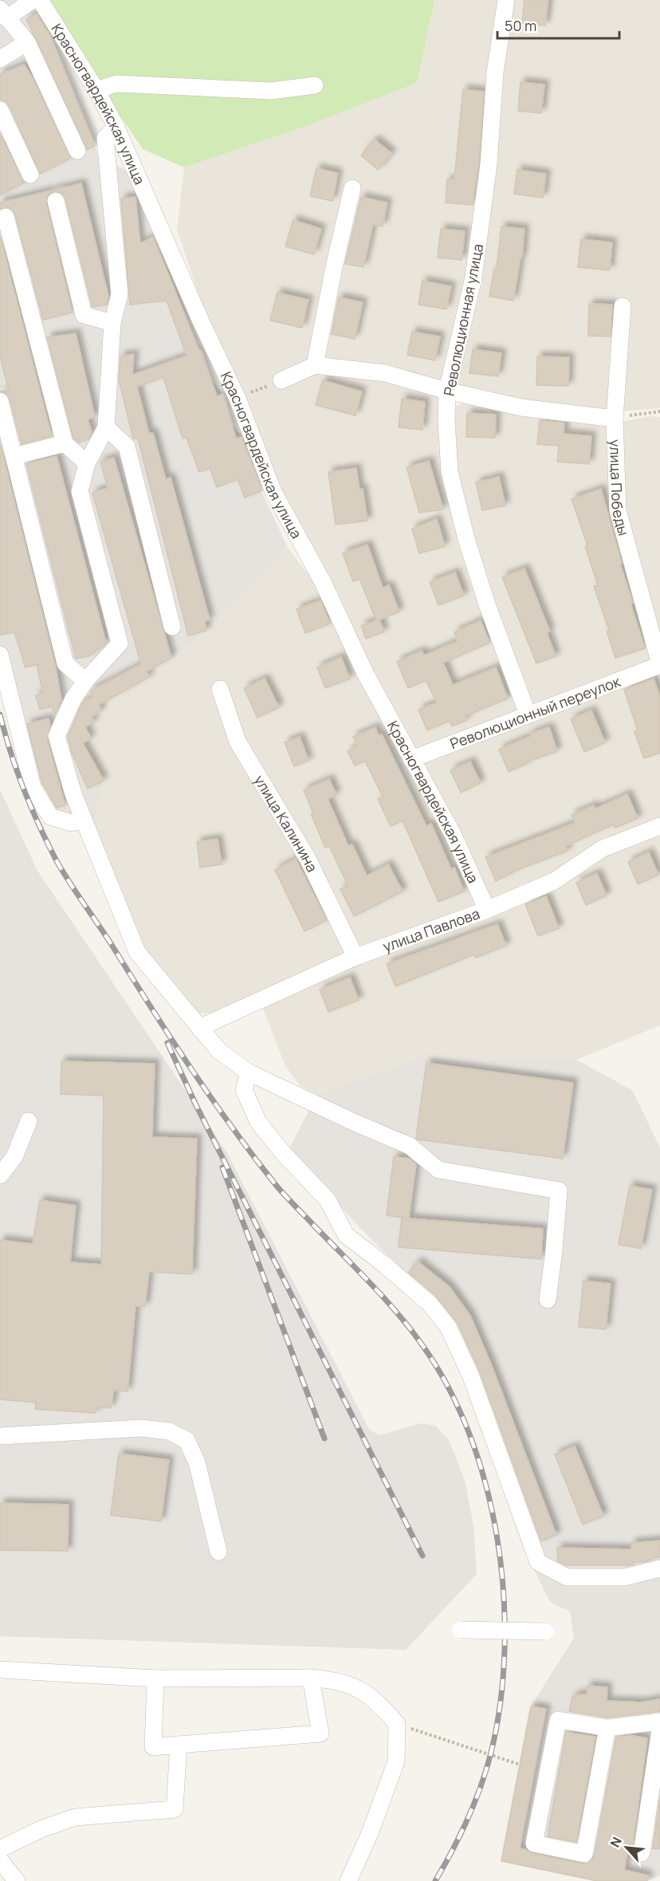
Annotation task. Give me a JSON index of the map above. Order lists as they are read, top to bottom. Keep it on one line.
{"streets":{"street":["Красногвардейская улица","Революционная улица","улица Победы","Революционный переулок","улица Калинина","улица Павлова"]},"crossings":[["Красногвардейская улица","Революционный переулок"],["Красногвардейская улица","улица Павлова"],["Революционная улица","Революционный переулок"],["улица Победы","Революционный переулок"],["улица Калинина","улица Павлова"]],"scale_bar":"50 m","north":"top left"}
